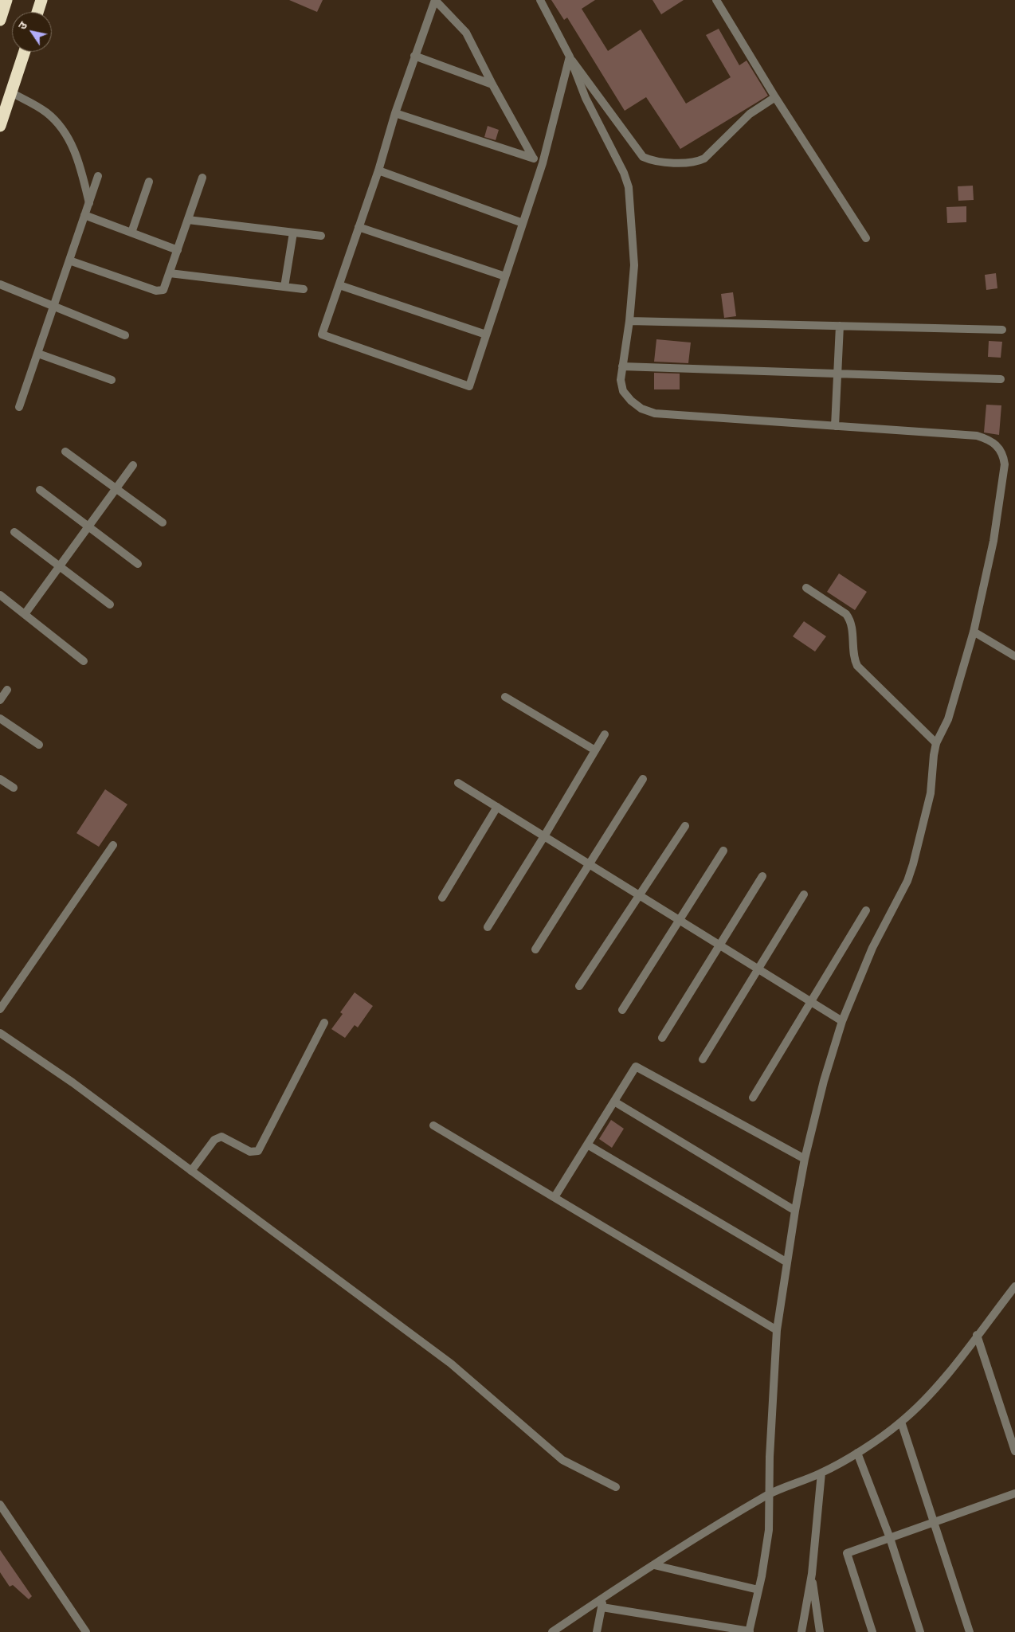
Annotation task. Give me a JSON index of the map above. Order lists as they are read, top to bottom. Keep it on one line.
{"north":"top left"}
